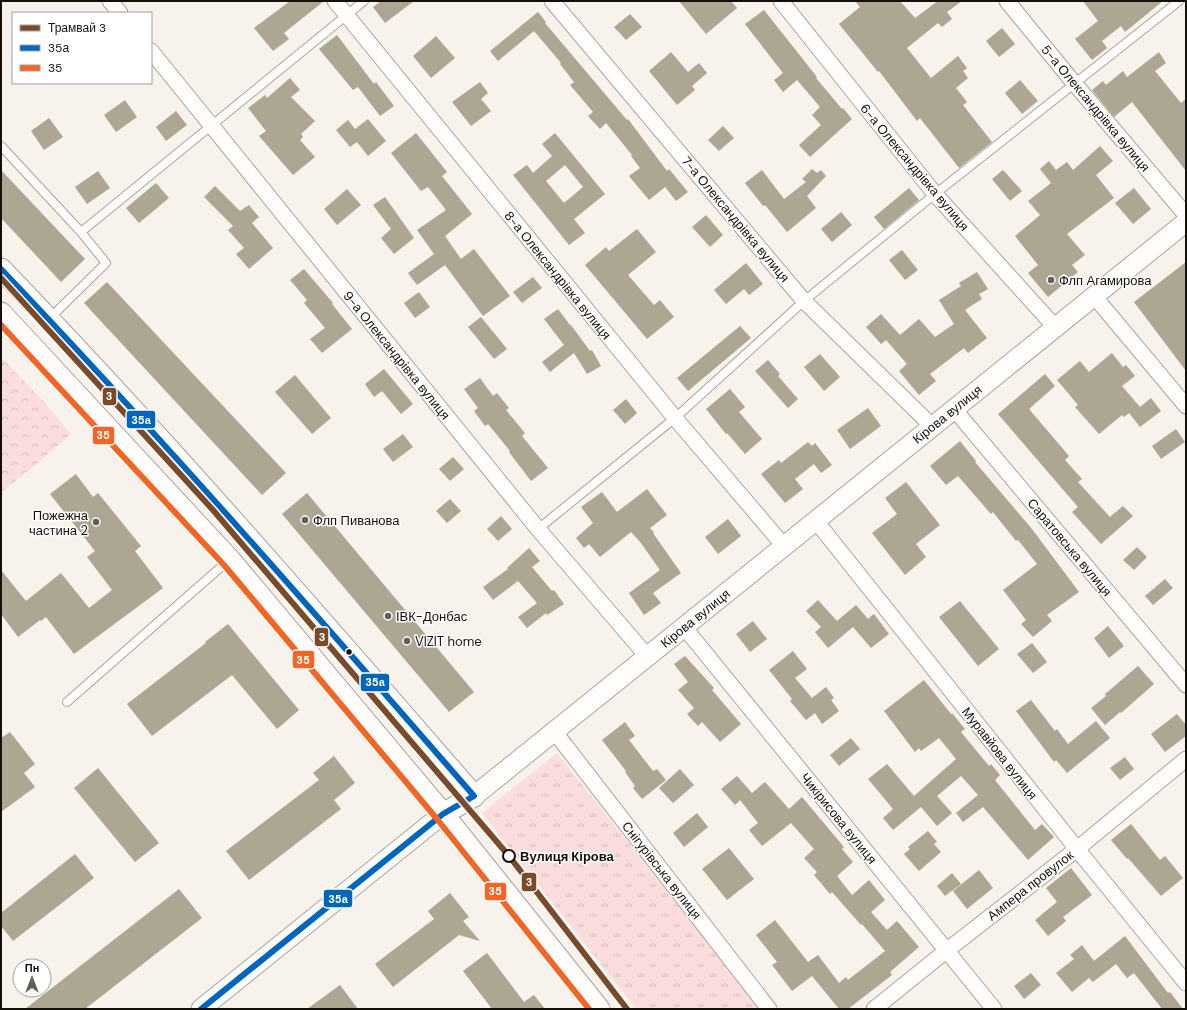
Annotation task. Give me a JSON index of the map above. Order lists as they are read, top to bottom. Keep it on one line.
{"streets":{"main road":["Кірова вулиця"],"street":["5-а Олександрівка вулиця","6-а Олександрівка вулиця","7-а Олександрівка вулиця","8-а Олександрівка вулиця","9-а Олександрівка вулиця","Саратовська вулиця","Муравйова вулиця","Чикірисова вулиця","Снігурівська вулиця","Ампера провулок"]},"crossings":[["6-а Олександрівка вулиця","Кірова вулиця"],["7-а Олександрівка вулиця","Кірова вулиця"],["8-а Олександрівка вулиця","Кірова вулиця"],["9-а Олександрівка вулиця","Кірова вулиця"],["Кірова вулиця","Саратовська вулиця"],["Кірова вулиця","Муравйова вулиця"],["Кірова вулиця","Чикірисова вулиця"],["Кірова вулиця","Снігурівська вулиця"],["Муравйова вулиця","Ампера провулок"],["Чикірисова вулиця","Ампера провулок"]],"places":["Флп Агамирова","Флп Пиванова","Пожежна частина 2","ІВК-Донбас","VIZIT home","Вулиця Кірова"],"lines":["transit line 35а","tram line 3","transit line 35"],"legend":["Трамвай 3","35а","35"],"north":"top"}
